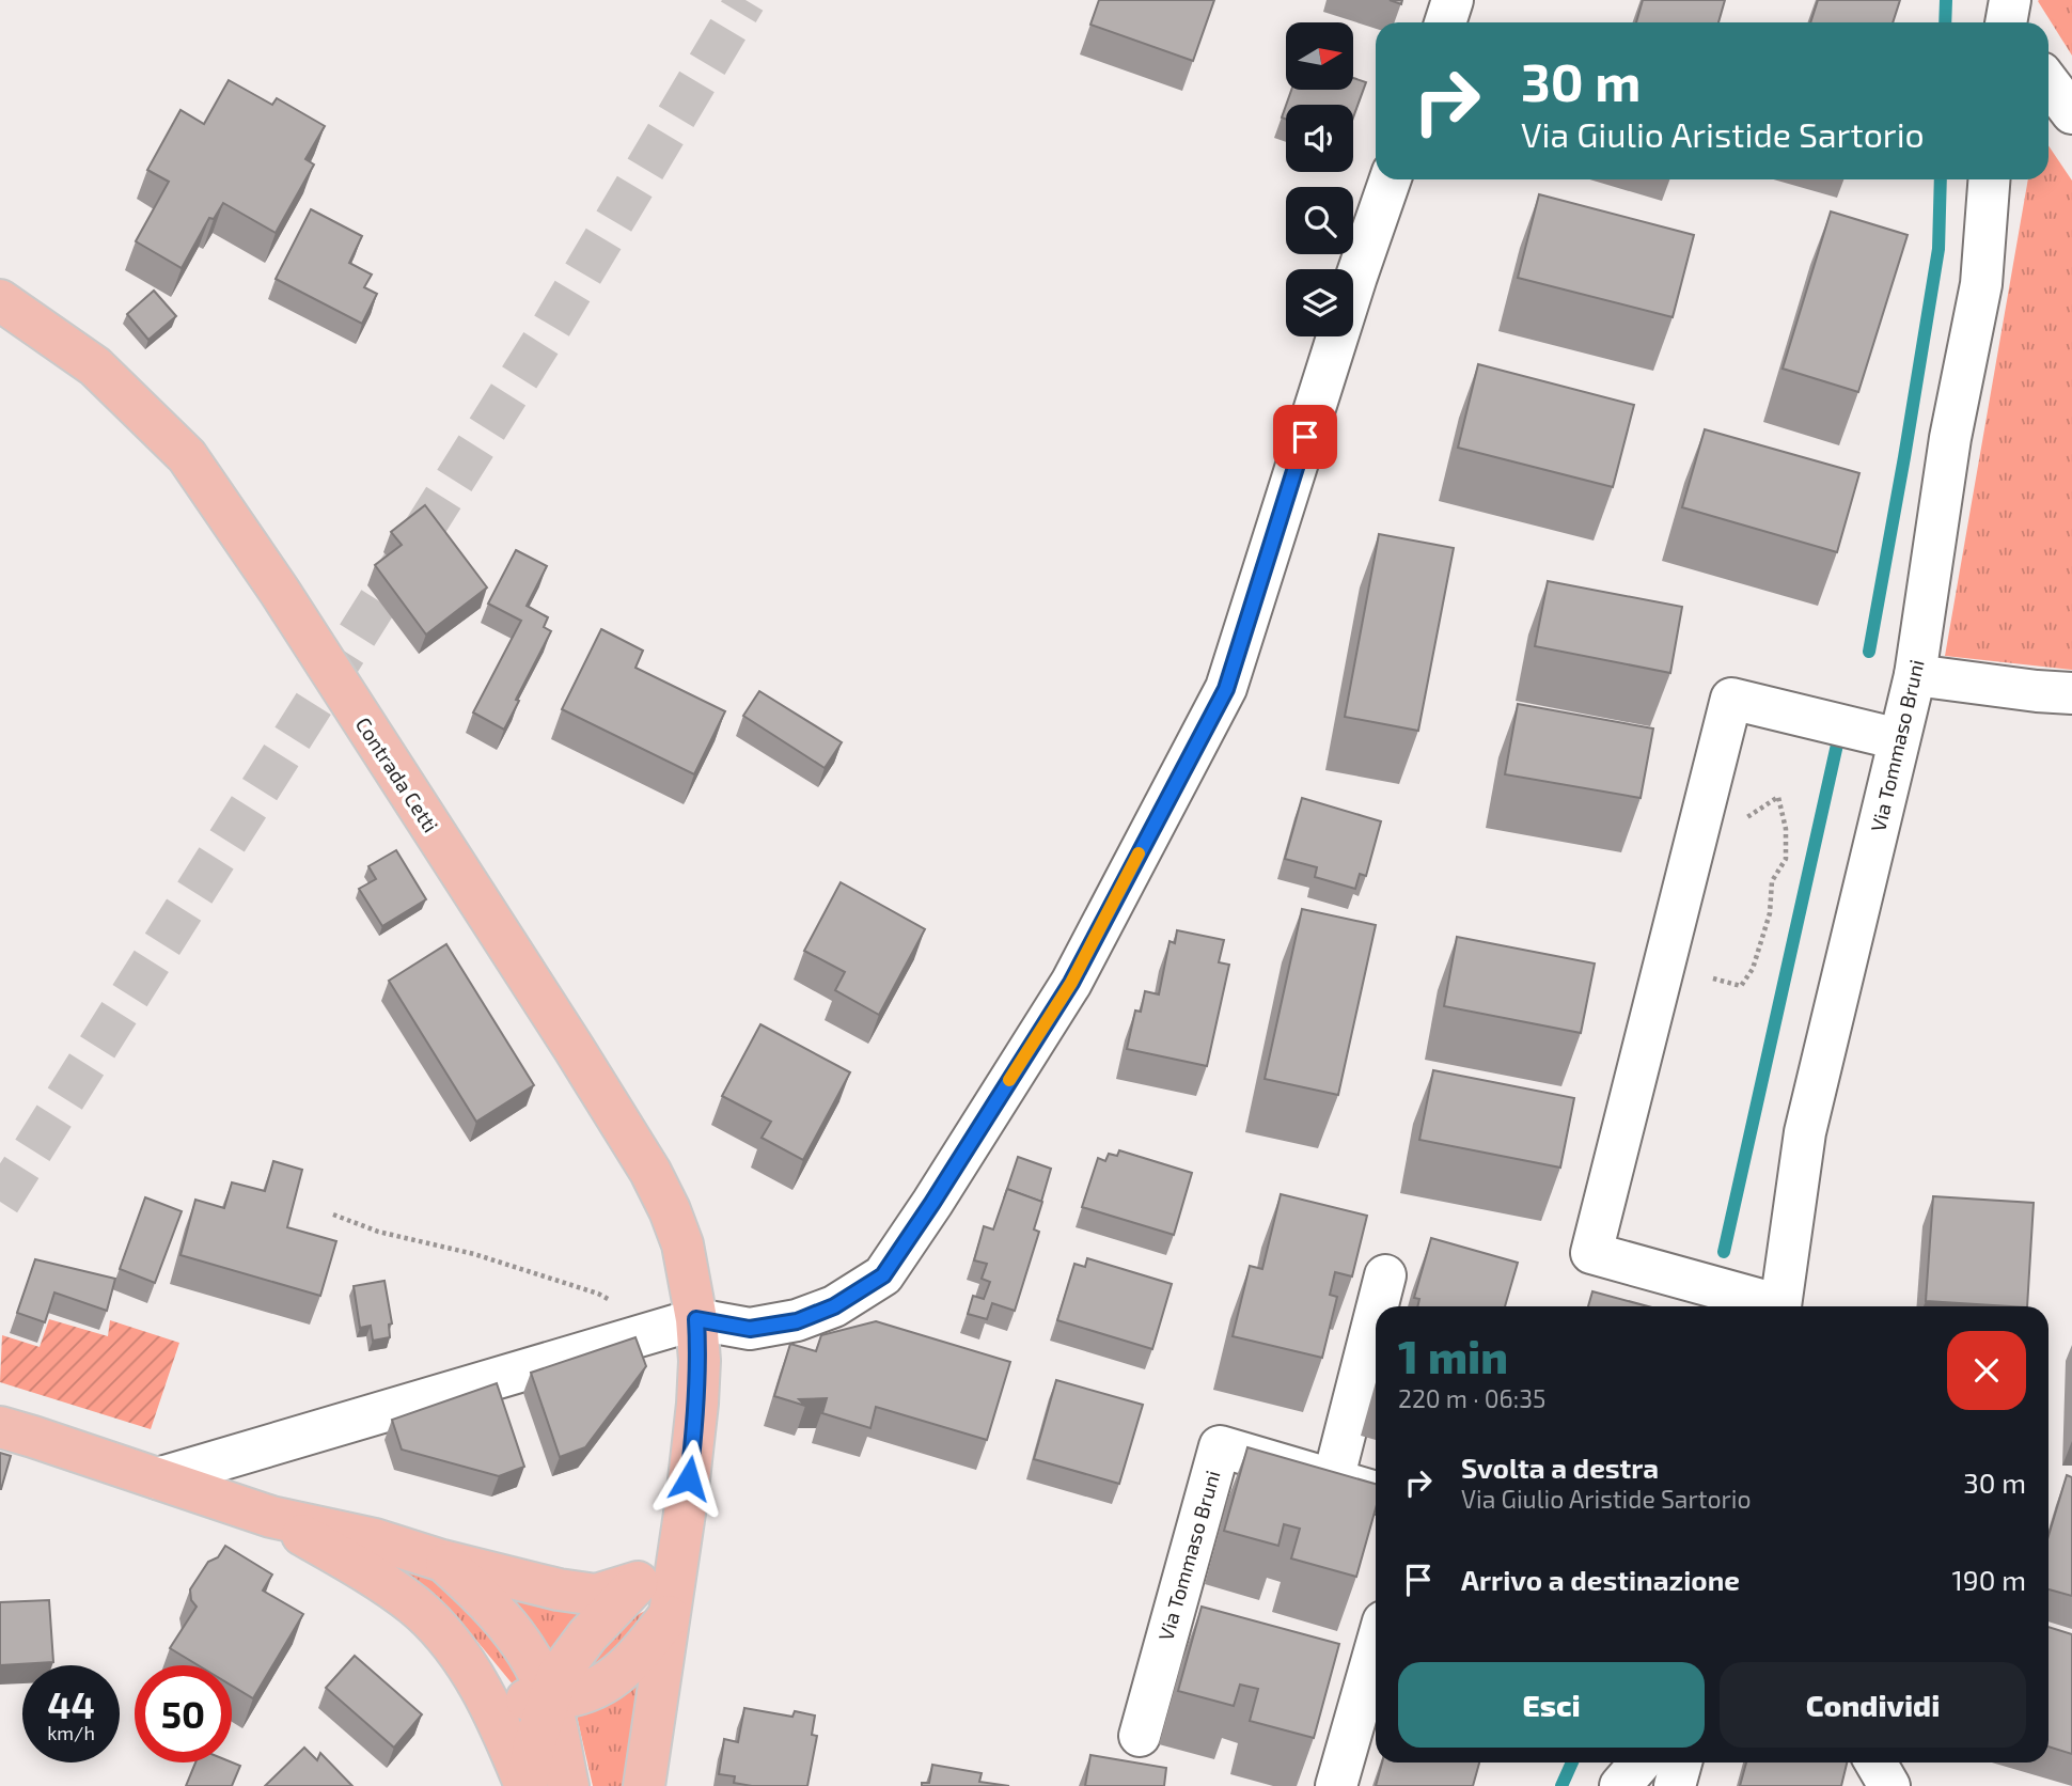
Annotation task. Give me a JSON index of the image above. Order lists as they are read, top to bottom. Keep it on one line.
{"streets":{"main road":["Contrada Cetti"],"street":["Via Tommaso Bruni"]},"north":"right","page":{"turn":["30 m","Via Giulio Aristide Sartorio"],"heading":["1 min","220 m · 06:35"],"list":[{"name":"Svolta a destra","note":"Via Giulio Aristide Sartorio","value":"30 m"},{"name":"Arrivo a destinazione","value":"190 m"}],"buttons":["Esci","Condividi"],"speed":"44 km/h","limit":"50"}}
